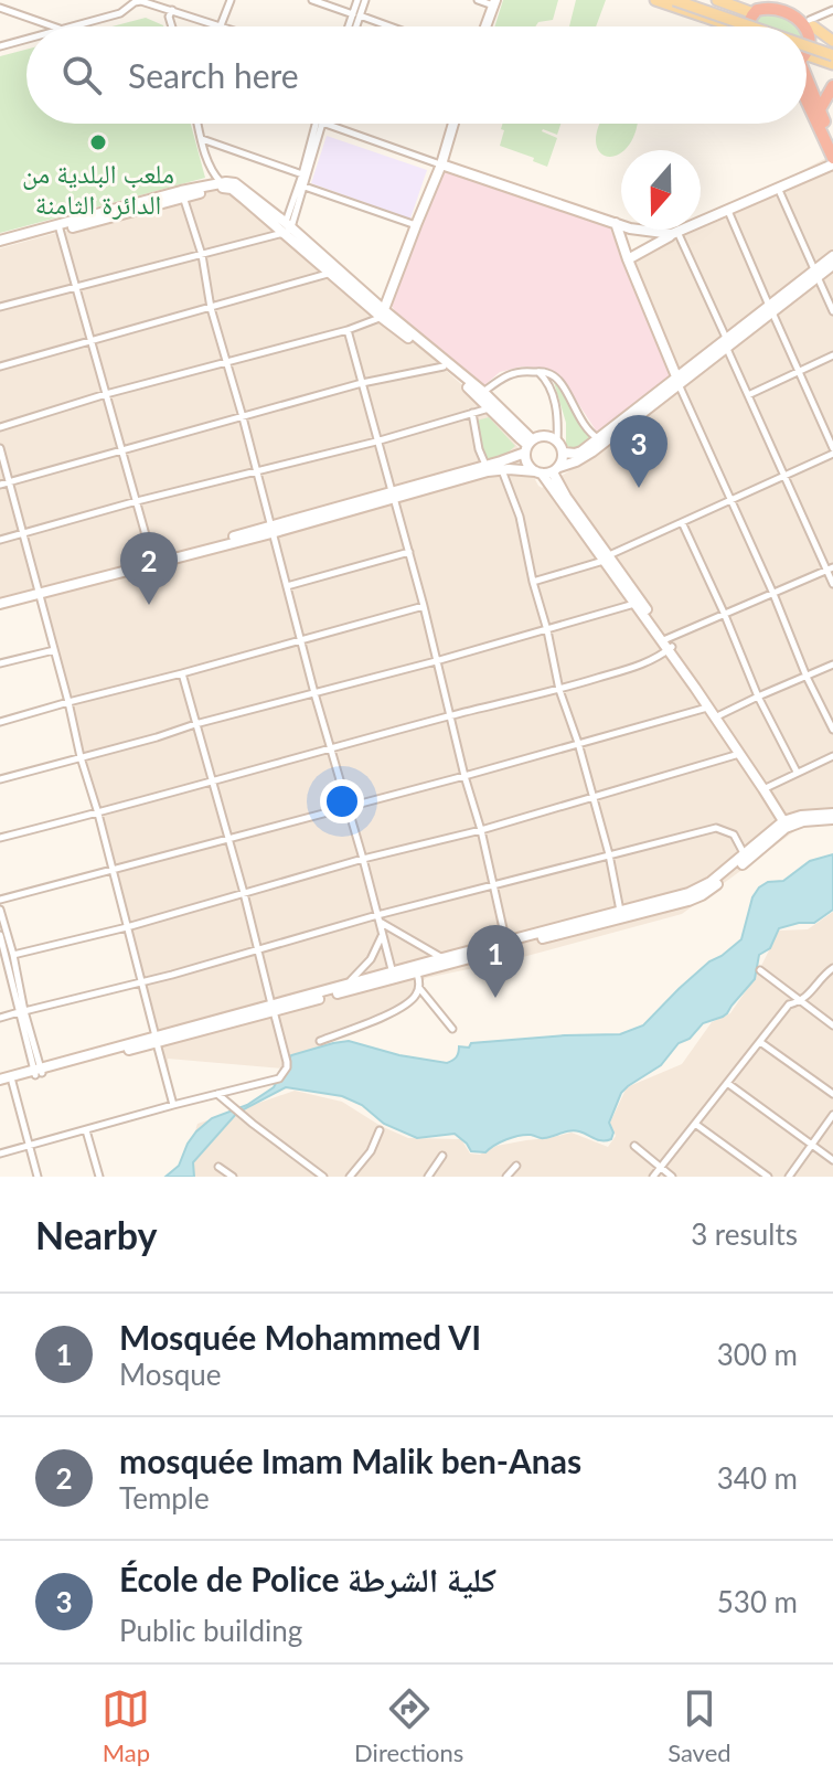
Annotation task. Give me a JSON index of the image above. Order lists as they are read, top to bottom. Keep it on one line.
{"places":["ملعب البلدية من الدائرة الثامنة"],"north":"bottom","page":{"search":"Search here","pins":["3","2","1"],"heading":["Nearby","3 results"],"list":[{"mark":"1","name":"Mosquée Mohammed VI","note":"Mosque","value":"300 m"},{"mark":"2","name":"mosquée Imam Malik ben-Anas","note":"Temple","value":"340 m"},{"mark":"3","name":"École de Police كلية الشرطة","note":"Public building","value":"530 m"}],"nav":["Map","Directions","Saved"]}}
